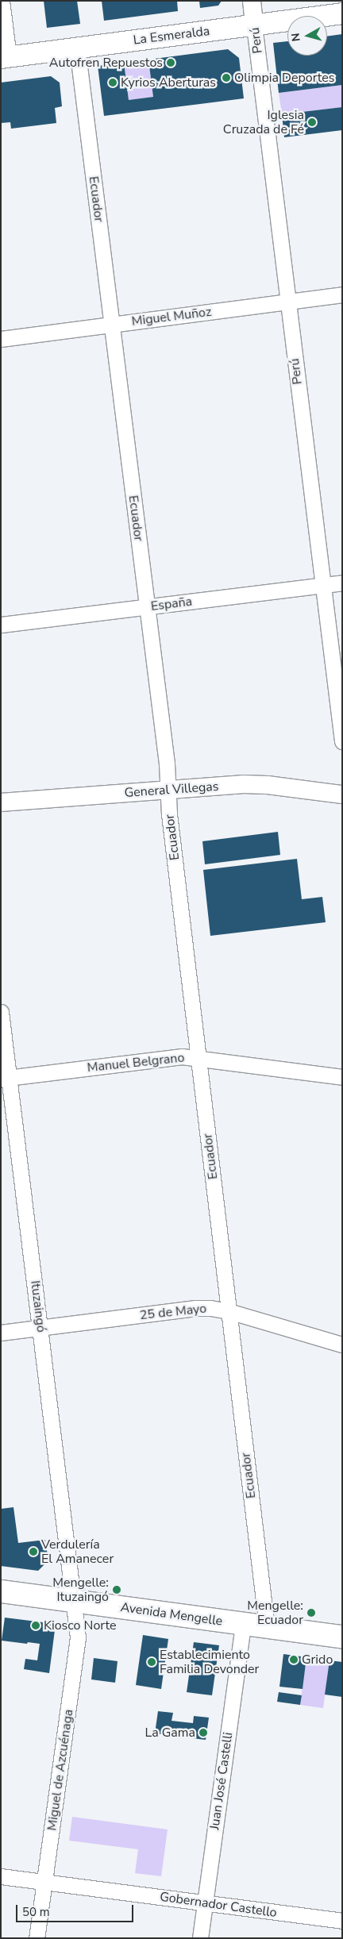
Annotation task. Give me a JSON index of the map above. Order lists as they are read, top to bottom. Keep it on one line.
{"streets":{"main road":["La Esmeralda","Avenida Mengelle"],"street":["Perú","Ecuador","Miguel Muñoz","España","General Villegas","Manuel Belgrano","Ituzaingó","25 de Mayo","Miguel de Azcuénaga","Juan José Castelli","Gobernador Castello"]},"crossings":[["La Esmeralda","Perú"],["La Esmeralda","Ecuador"],["Perú","Miguel Muñoz"],["Perú","España"],["Ecuador","Miguel Muñoz"],["Ecuador","España"],["Ecuador","General Villegas"],["Ecuador","Manuel Belgrano"],["Ecuador","25 de Mayo"],["Ecuador","Avenida Mengelle"],["Manuel Belgrano","Ituzaingó"],["Ituzaingó","25 de Mayo"],["Ituzaingó","Avenida Mengelle"],["Ituzaingó","Miguel de Azcuénaga"],["Avenida Mengelle","Miguel de Azcuénaga"],["Avenida Mengelle","Juan José Castelli"],["Miguel de Azcuénaga","Gobernador Castello"],["Juan José Castelli","Gobernador Castello"]],"places":["Autofren Repuestos","Olimpia Deportes","Kyrios Aberturas","Iglesia Cruzada de Fé","Verdulería El Amanecer","Mengelle: Ituzaingó","Mengelle: Ecuador","Kiosco Norte","Grido","Establecimiento Familia Devonder","La Gama"],"scale_bar":"50 m","north":"left"}
